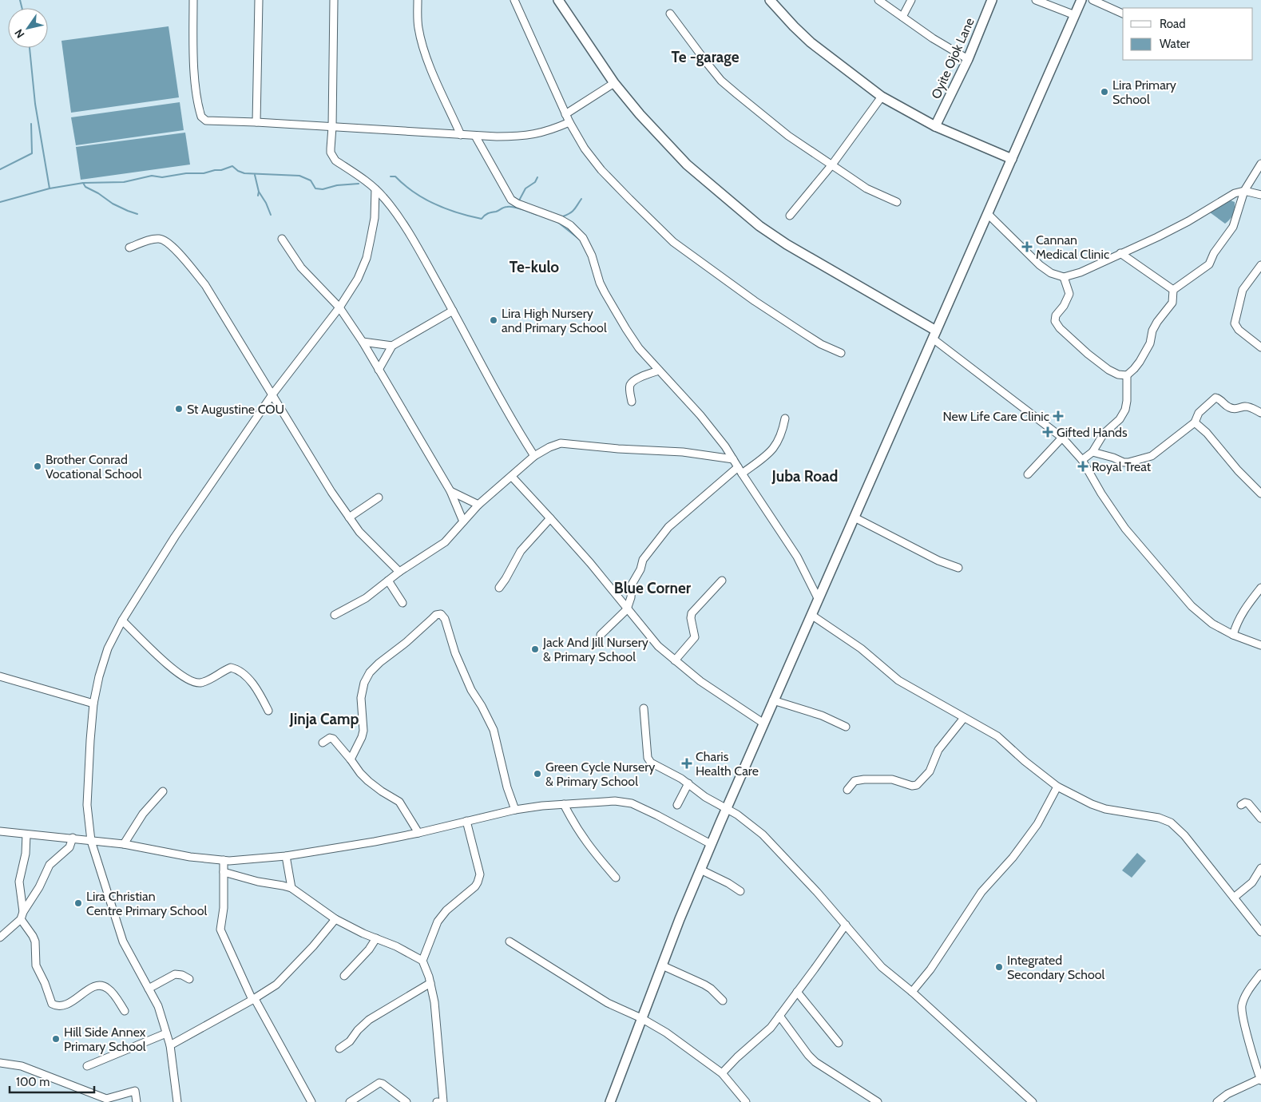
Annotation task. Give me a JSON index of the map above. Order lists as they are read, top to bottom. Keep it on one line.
{"streets":{"street":["Oyite Ojok Lane"]},"districts":["Te -garage","Te-kulo","Juba Road","Blue Corner","Jinja Camp"],"places":{"other":["Lira Primary School","Lira High Nursery and Primary School","St Augustine COU","Brother Conrad Vocational School","Jack And Jill Nursery & Primary School","Green Cycle Nursery & Primary School","Lira Christian Centre Primary School","Integrated Secondary School","Hill Side Annex Primary School"],"health":["Cannan Medical Clinic","New Life Care Clinic","Gifted Hands","Royal Treat","Charis Health Care"]},"legend":["Road","Water"],"scale_bar":"100 m","north":"bottom left"}
